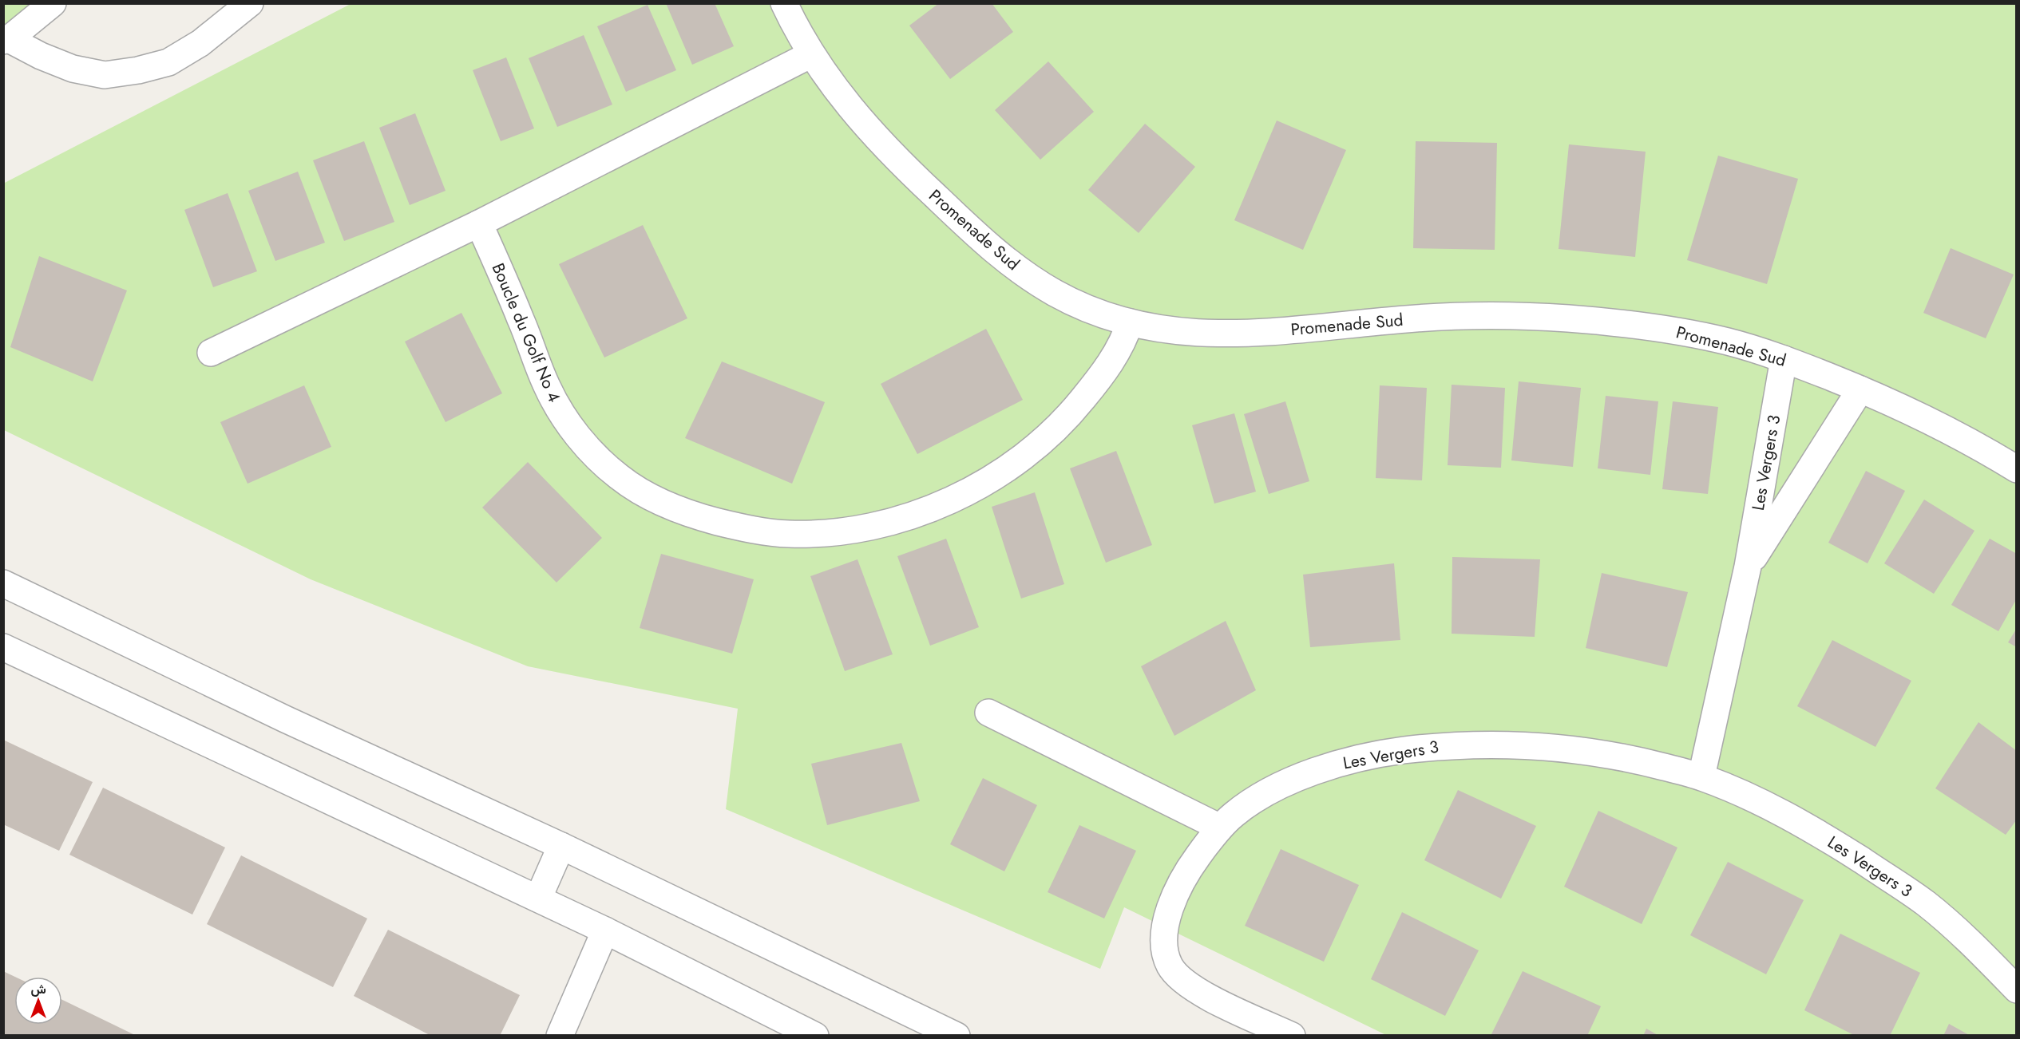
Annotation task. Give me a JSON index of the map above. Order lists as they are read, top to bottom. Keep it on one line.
{"streets":{"street":["Promenade Sud","Boucle du Golf No 4","Les Vergers 3"]},"crossings":[["Promenade Sud","Boucle du Golf No 4"],["Promenade Sud","Les Vergers 3"]],"north":"top"}
